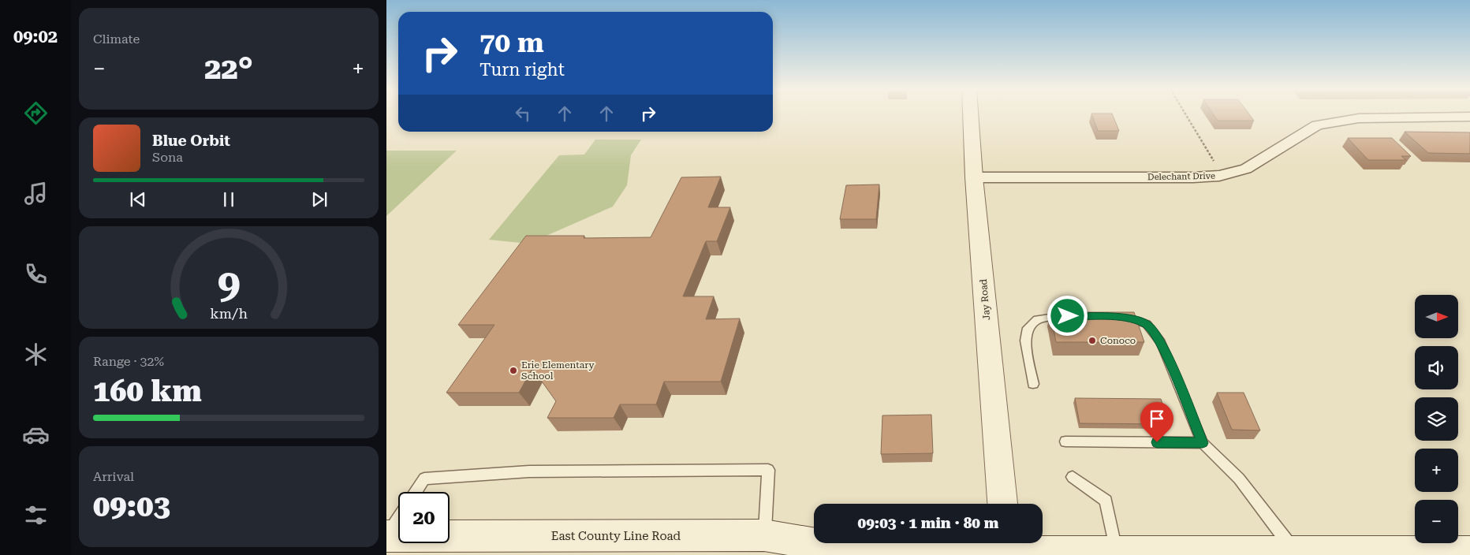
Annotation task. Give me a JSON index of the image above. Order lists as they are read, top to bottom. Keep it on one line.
{"streets":{"main road":["Jay Road","East County Line Road"],"street":["Delechant Drive"]},"crossings":[["Delechant Drive","Jay Road"]],"places":["Conoco","Erie Elementary School"],"north":"right","page":{"tabs":"09:02","tile":["Climate",["Range · 32%","160 km"],["Arrival","09:03"]],"turn":["70 m","Turn right"],"heat":["−","22°","+"],"song":["Blue Orbit","Sona"],"map_buttons":["+","−"],"limit":"20","trip":"09:03 · 1 min · 80 m","gauge":["9","km/h"]}}
